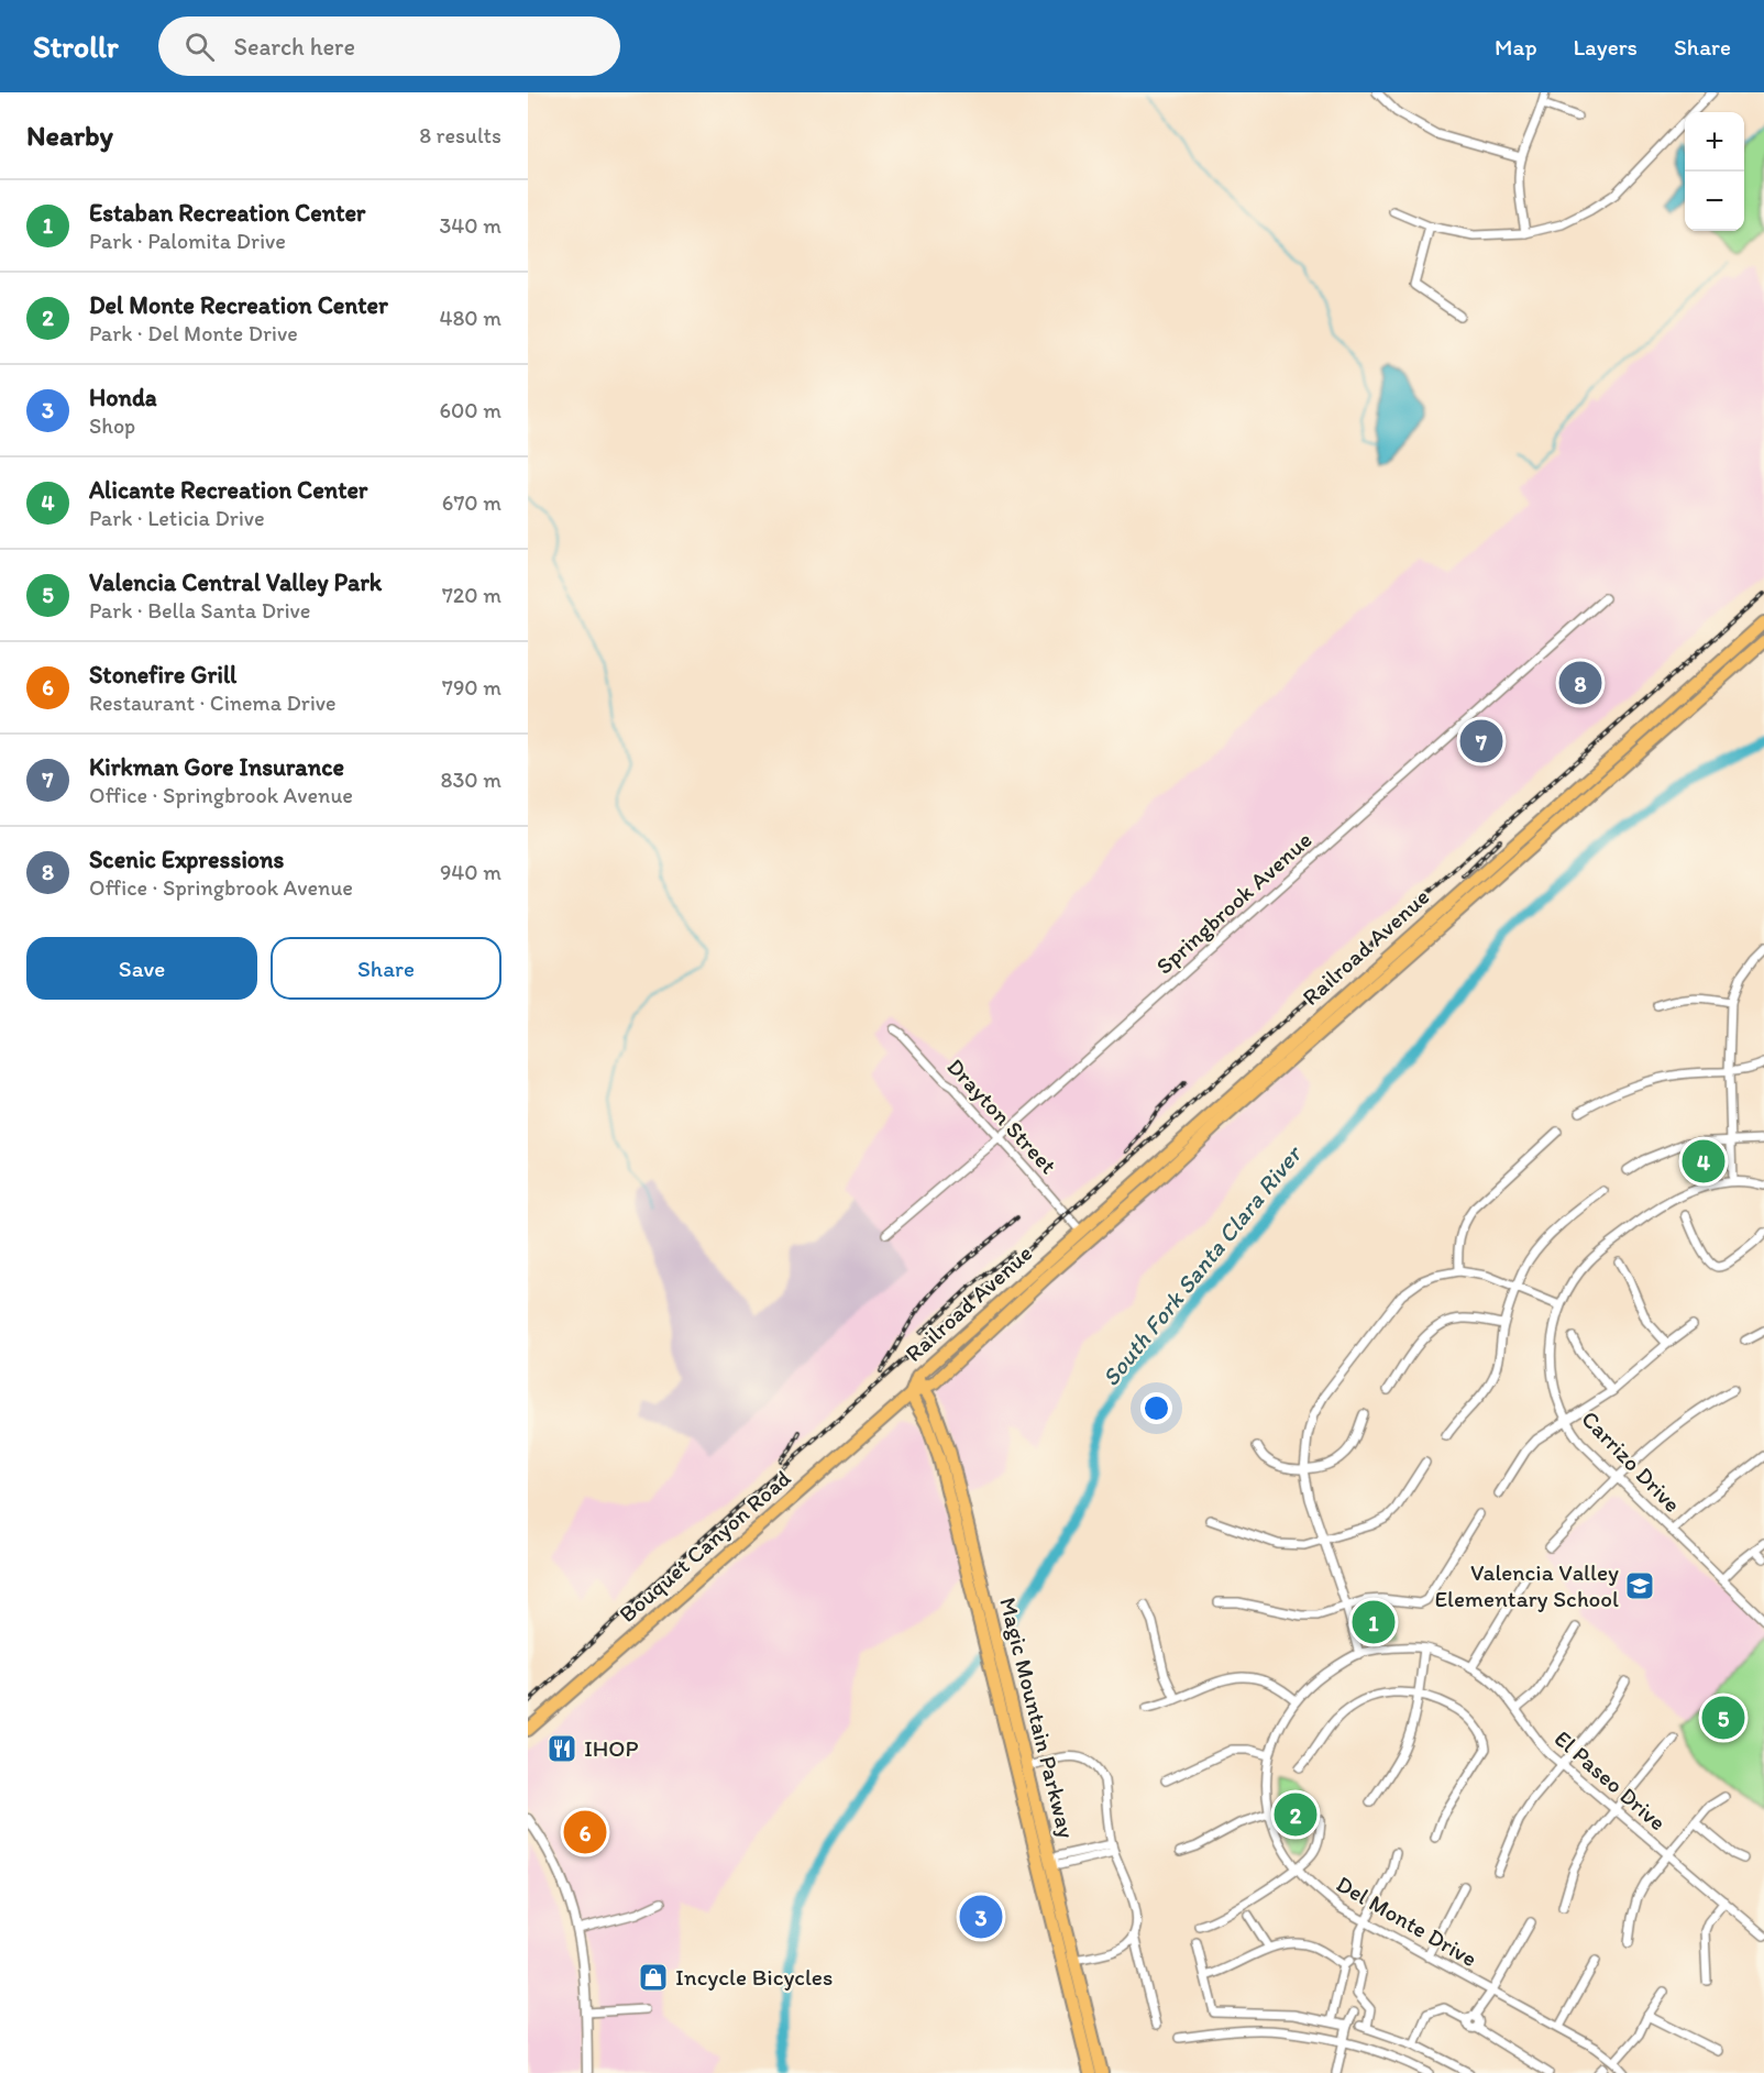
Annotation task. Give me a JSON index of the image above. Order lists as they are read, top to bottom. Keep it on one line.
{"streets":{"main road":["Railroad Avenue","Bouquet Canyon Road","Magic Mountain Parkway"],"street":["Springbrook Avenue","Drayton Street","Carrizo Drive","El Paseo Drive","Del Monte Drive"]},"crossings":[["Springbrook Avenue","Drayton Street"],["Railroad Avenue","Drayton Street"],["Railroad Avenue","Bouquet Canyon Road"],["Railroad Avenue","Magic Mountain Parkway"],["Bouquet Canyon Road","Magic Mountain Parkway"],["El Paseo Drive","Del Monte Drive"]],"water":["South Fork Santa Clara River"],"places":{"school or university":["Valencia Valley Elementary School"],"restaurant":["IHOP"],"shop":["Incycle Bicycles"]},"page":{"header":"Strollr","search":"Search here","nav":["Map","Layers","Share"],"heading":["Nearby","8 results"],"map_buttons":["+","−"],"list":[{"mark":"1","name":"Estaban Recreation Center","note":"Park · Palomita Drive","value":"340 m"},{"mark":"2","name":"Del Monte Recreation Center","note":"Park · Del Monte Drive","value":"480 m"},{"mark":"3","name":"Honda","note":"Shop","value":"600 m"},{"mark":"4","name":"Alicante Recreation Center","note":"Park · Leticia Drive","value":"670 m"},{"mark":"5","name":"Valencia Central Valley Park","note":"Park · Bella Santa Drive","value":"720 m"},{"mark":"6","name":"Stonefire Grill","note":"Restaurant · Cinema Drive","value":"790 m"},{"mark":"7","name":"Kirkman Gore Insurance","note":"Office · Springbrook Avenue","value":"830 m"},{"mark":"8","name":"Scenic Expressions","note":"Office · Springbrook Avenue","value":"940 m"}],"pins":["8","7","4","1","5","2","6","3"],"buttons":["Save","Share"]}}
